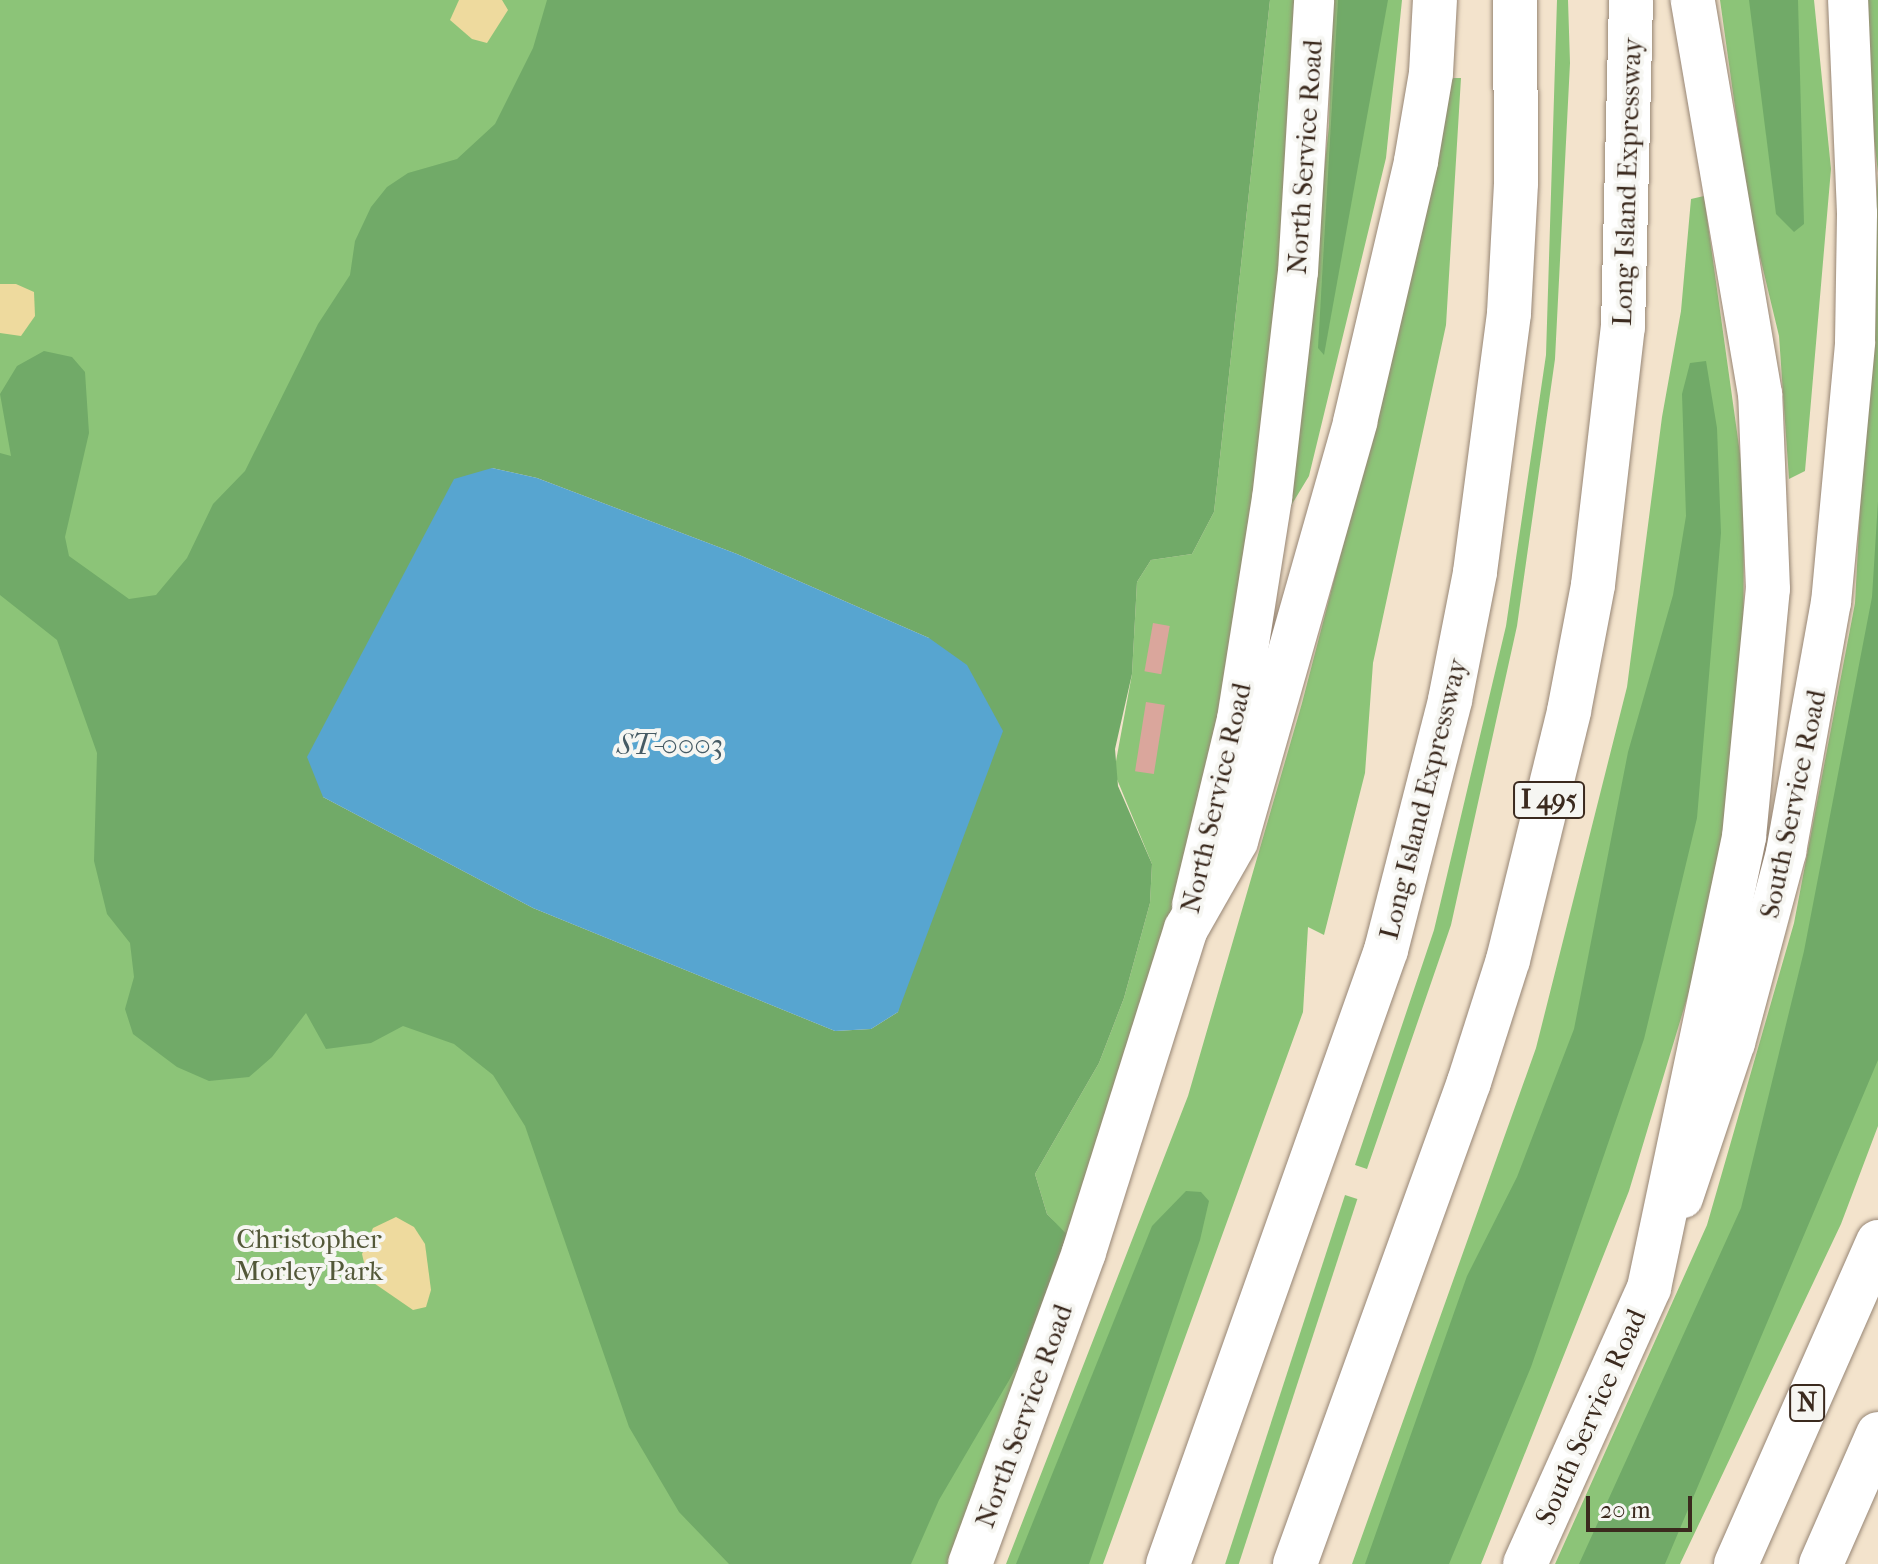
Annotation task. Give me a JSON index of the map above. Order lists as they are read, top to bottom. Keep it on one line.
{"streets":{"main road":["North Service Road","Long Island Expressway","I 495","South Service Road","N"]},"water":["ST-0003"],"parks":["Christopher Morley Park"],"scale_bar":"20 m"}
